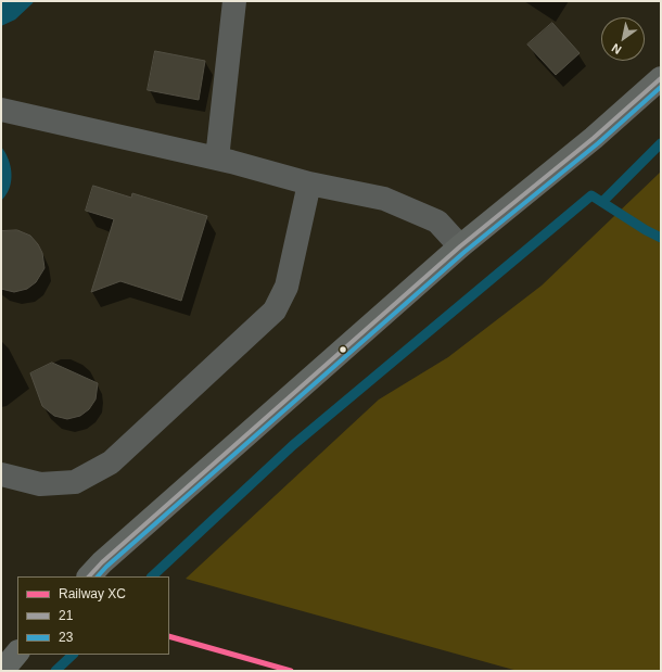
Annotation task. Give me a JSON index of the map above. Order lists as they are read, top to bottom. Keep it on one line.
{"lines":["transit line 21","transit line 23","rail line XC"],"legend":["Railway XC","21","23"],"north":"bottom left"}
